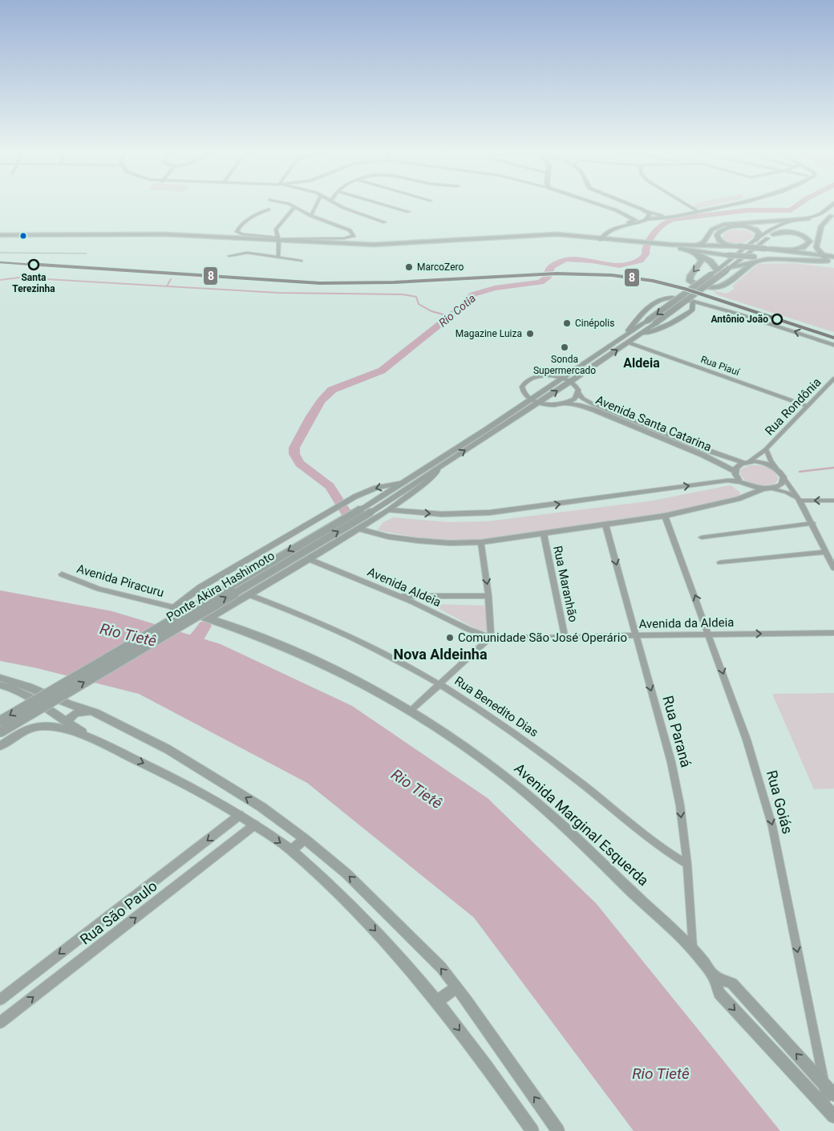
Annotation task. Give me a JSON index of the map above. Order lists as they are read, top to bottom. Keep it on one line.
{"streets":{"main road":["Ponte Akira Hashimoto","Avenida Marginal Esquerda"],"street":["Rua Piauí","Rua Rondônia","Avenida Santa Catarina","Avenida Piracuru","Rua Maranhão","Avenida Aldeia","Avenida da Aldeia","Rua Benedito Dias","Rua Paraná","Rua Goiás","Rua São Paulo"]},"crossings":[["Rua Piauí","Rua Rondônia"],["Rua Piauí","Ponte Akira Hashimoto"],["Rua Rondônia","Avenida Santa Catarina"],["Avenida Santa Catarina","Ponte Akira Hashimoto"],["Avenida Piracuru","Avenida Marginal Esquerda"],["Rua Maranhão","Avenida da Aldeia"],["Avenida Aldeia","Avenida da Aldeia"],["Avenida da Aldeia","Rua Paraná"],["Avenida da Aldeia","Rua Goiás"],["Rua Benedito Dias","Rua Paraná"],["Rua Paraná","Avenida Marginal Esquerda"],["Rua Goiás","Avenida Marginal Esquerda"]],"one_way":["Avenida da Aldeia","Rua Paraná"],"districts":["Aldeia","Nova Aldeinha"],"water":["Rio Cotia","Rio Tietê"],"places":["Santa Terezinha","MarcoZero","Antônio João","Cinépolis","Magazine Luiza","Sonda Supermercado","Comunidade São José Operário"],"lines":["transit line 8"]}
